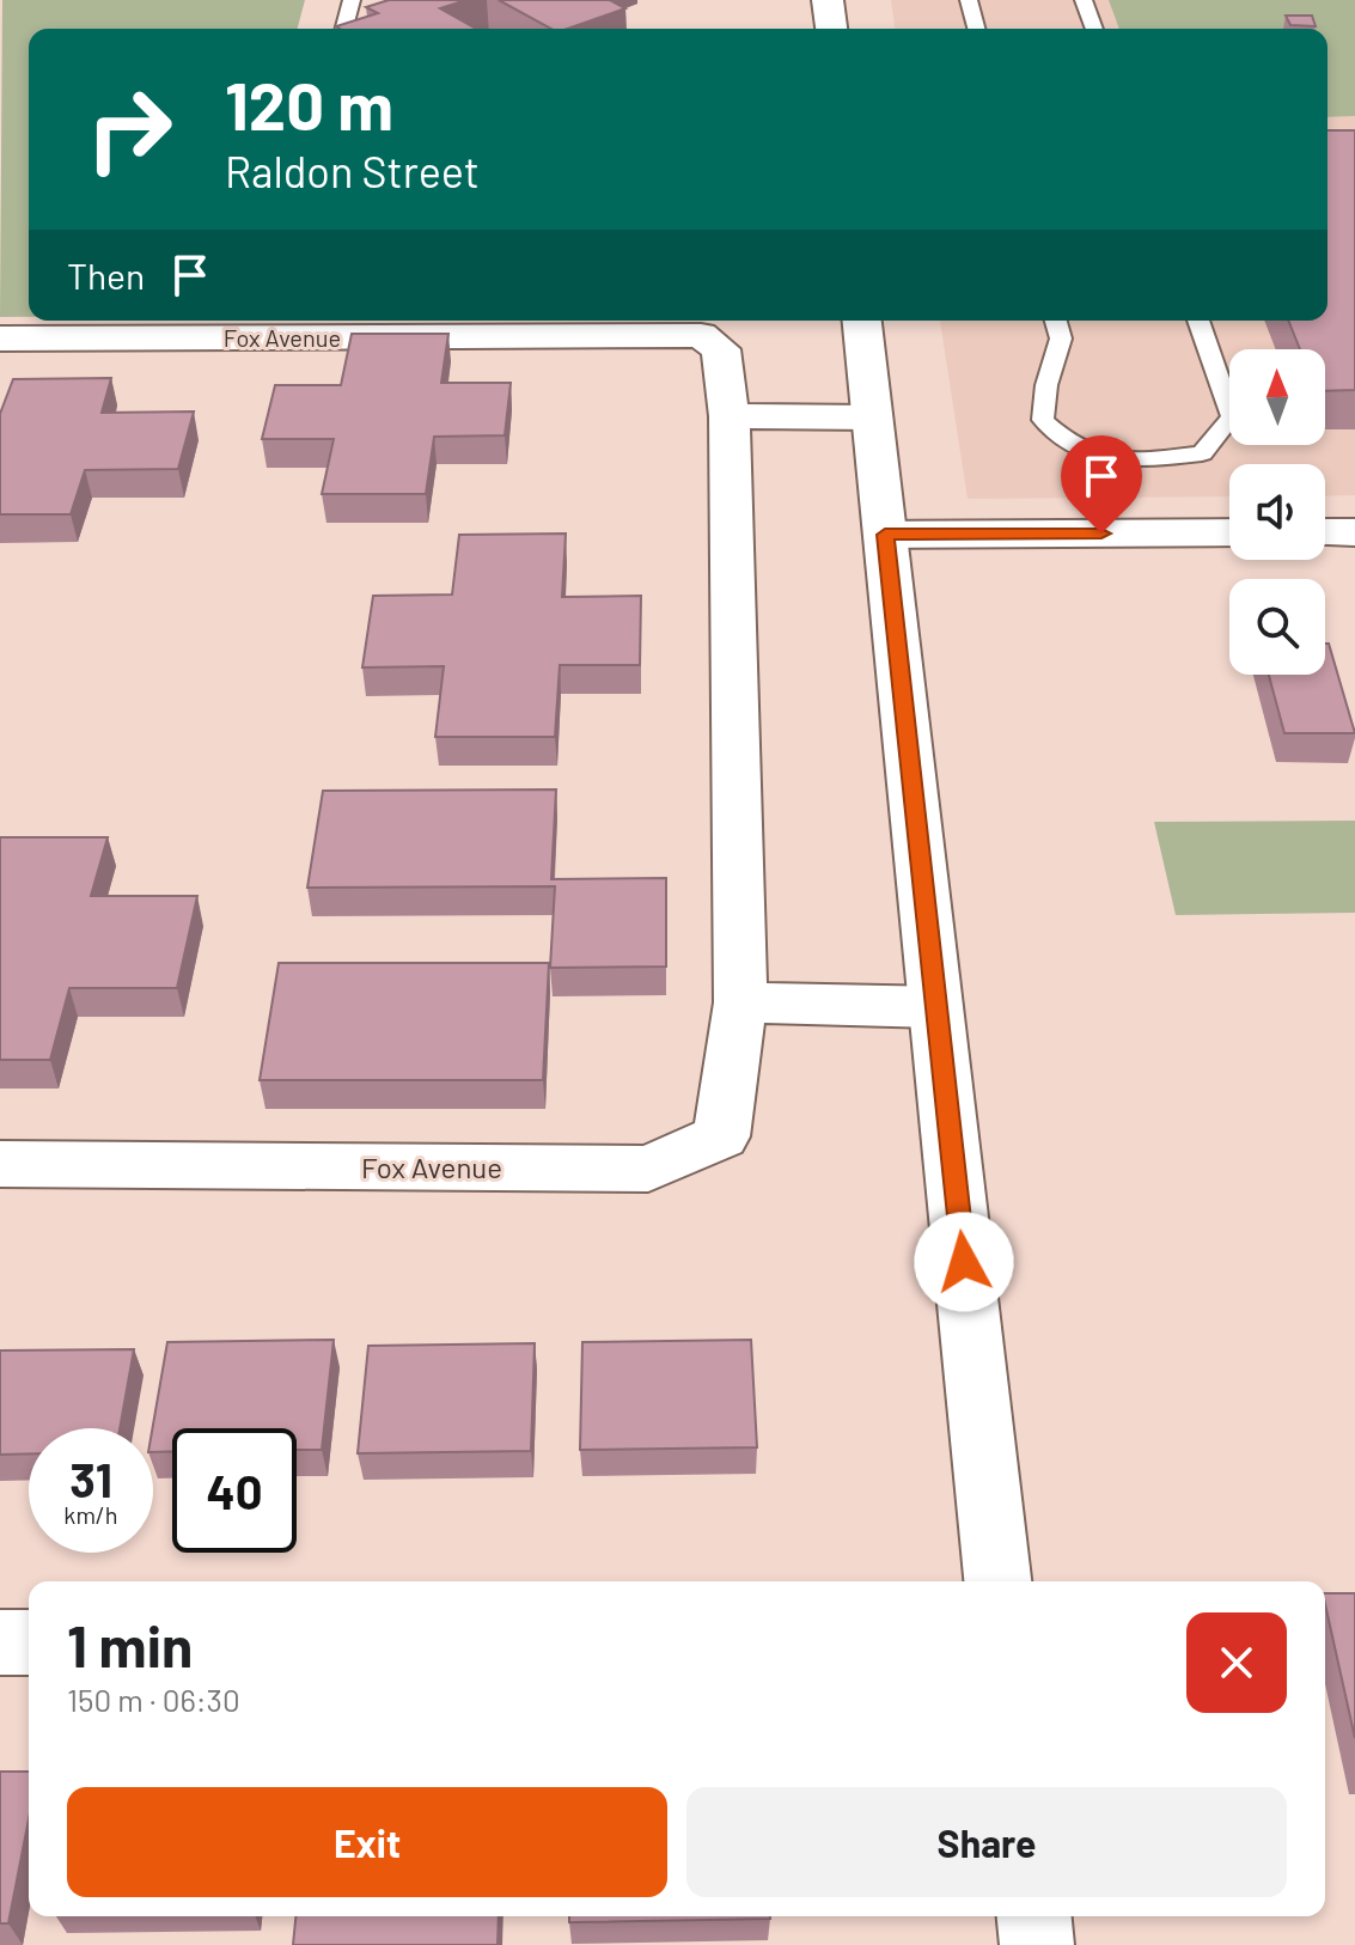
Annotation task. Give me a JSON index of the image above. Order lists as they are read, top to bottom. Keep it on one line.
{"streets":{"street":["Fox Avenue"]},"north":"top","page":{"turn":["120 m","Raldon Street"],"then":"Then","speed":"31 km/h","limit":"40","heading":["1 min","150 m · 06:30"],"buttons":["Exit","Share"]}}
